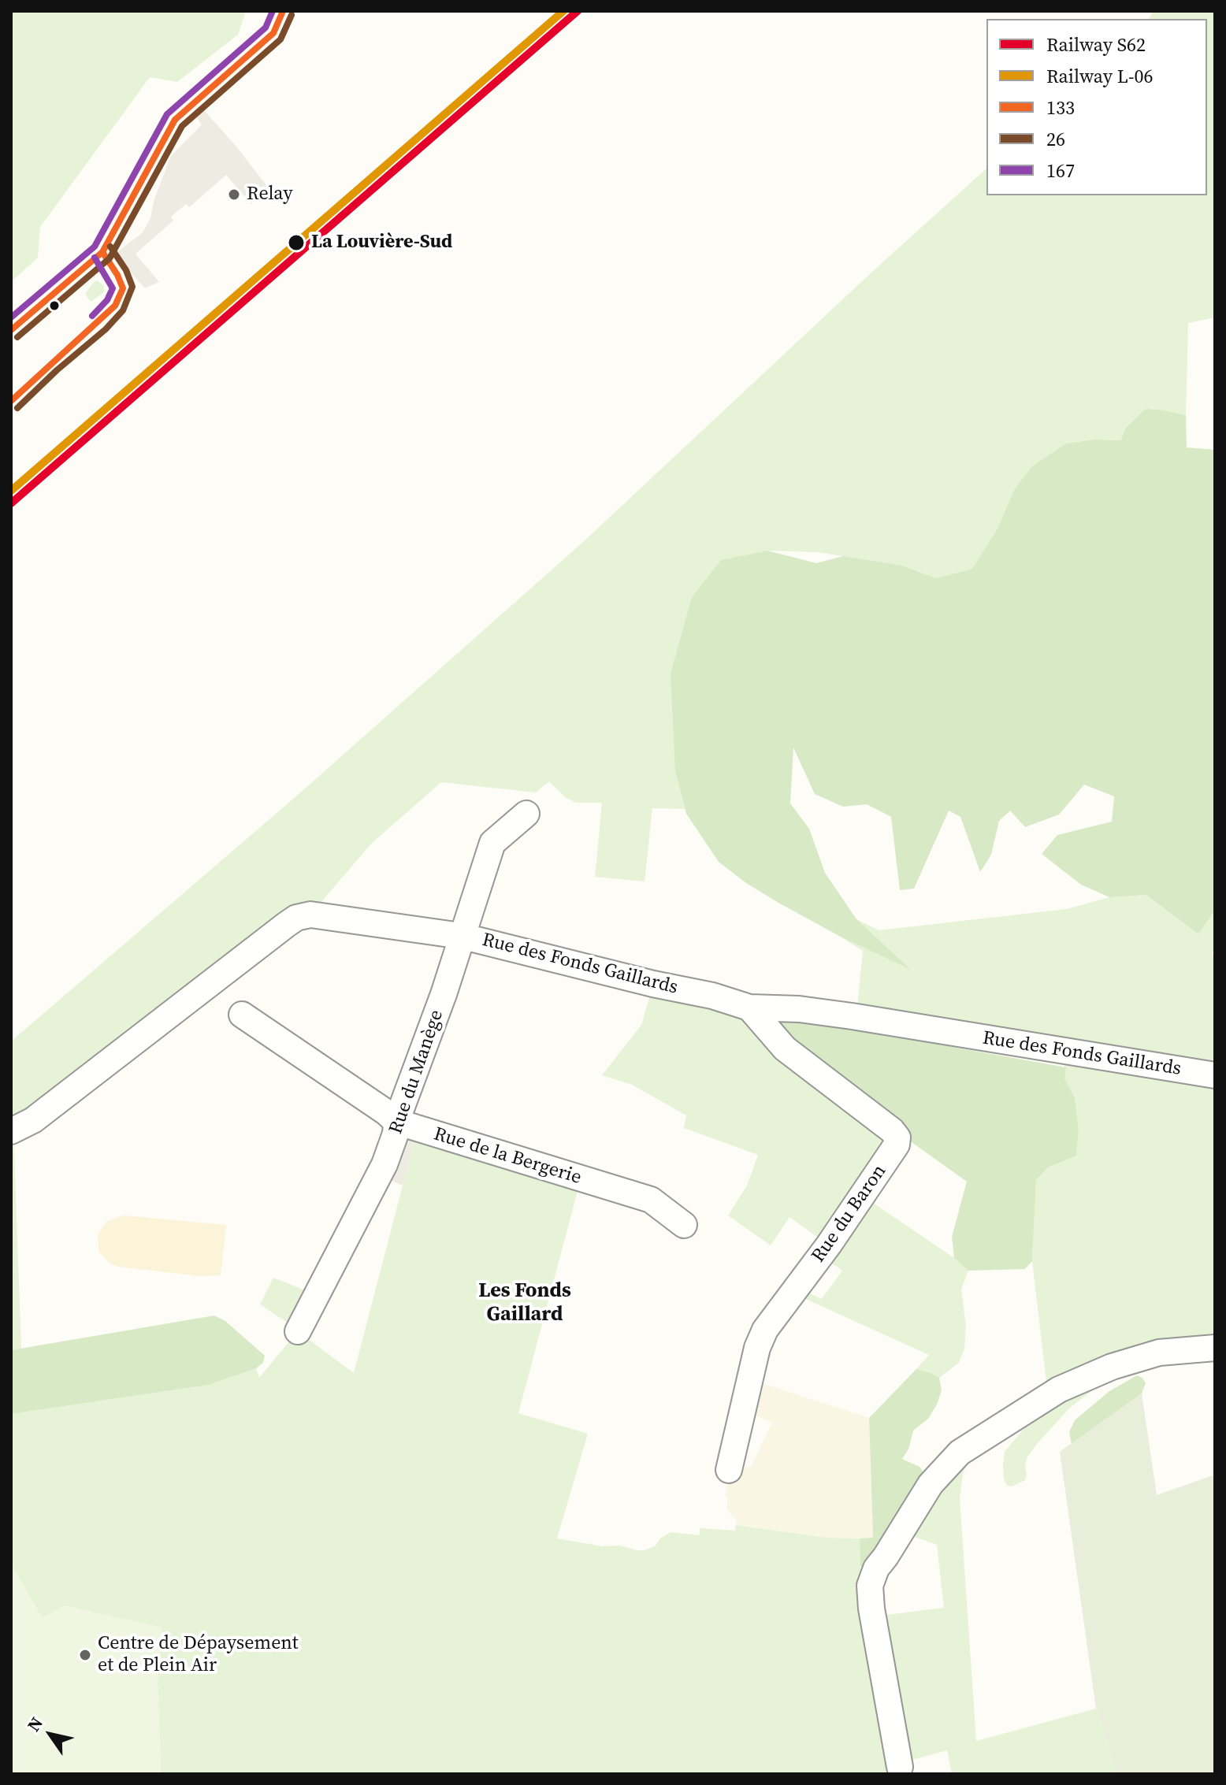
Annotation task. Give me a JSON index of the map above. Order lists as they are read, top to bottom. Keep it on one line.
{"streets":{"street":["Rue des Fonds Gaillards","Rue du Manège","Rue de la Bergerie","Rue du Baron"]},"crossings":[["Rue des Fonds Gaillards","Rue du Manège"],["Rue des Fonds Gaillards","Rue du Baron"],["Rue du Manège","Rue de la Bergerie"]],"districts":["Les Fonds Gaillard"],"places":["Relay","La Louvière-Sud","Centre de Dépaysement et de Plein Air"],"lines":["rail line S62","rail line L-06","transit line 133","transit line 167","transit line 26"],"legend":["Railway S62","Railway L-06","133","26","167"],"north":"top left"}
